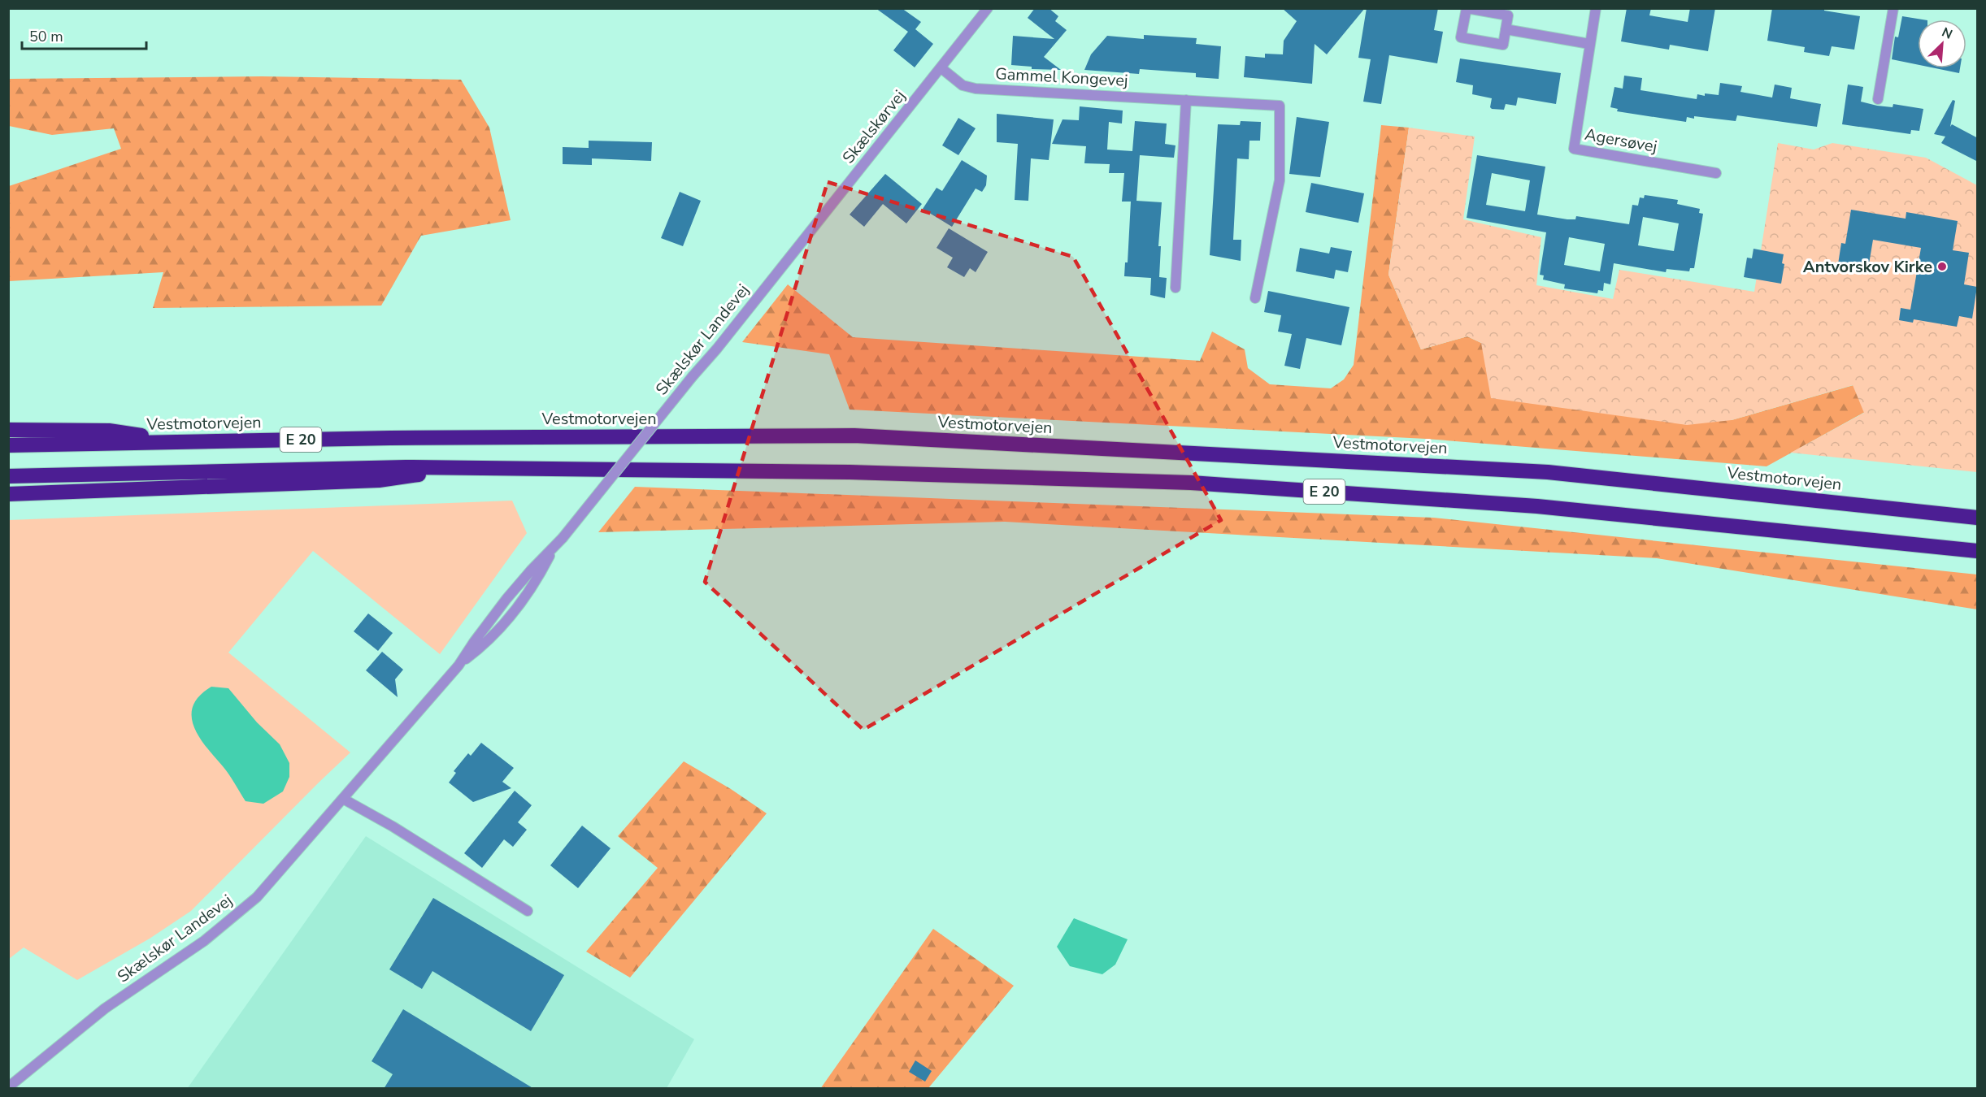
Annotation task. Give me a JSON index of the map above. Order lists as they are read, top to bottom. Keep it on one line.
{"streets":{"highway":["Vestmotorvejen","E 20"],"street":["Gammel Kongevej","Skælskørvej","Agersøvej","Skælskør Landevej"]},"crossings":[["Gammel Kongevej","Skælskørvej"],["Skælskørvej","Skælskør Landevej"]],"places":["Antvorskov Kirke"],"scale_bar":"50 m","north":"top right"}
